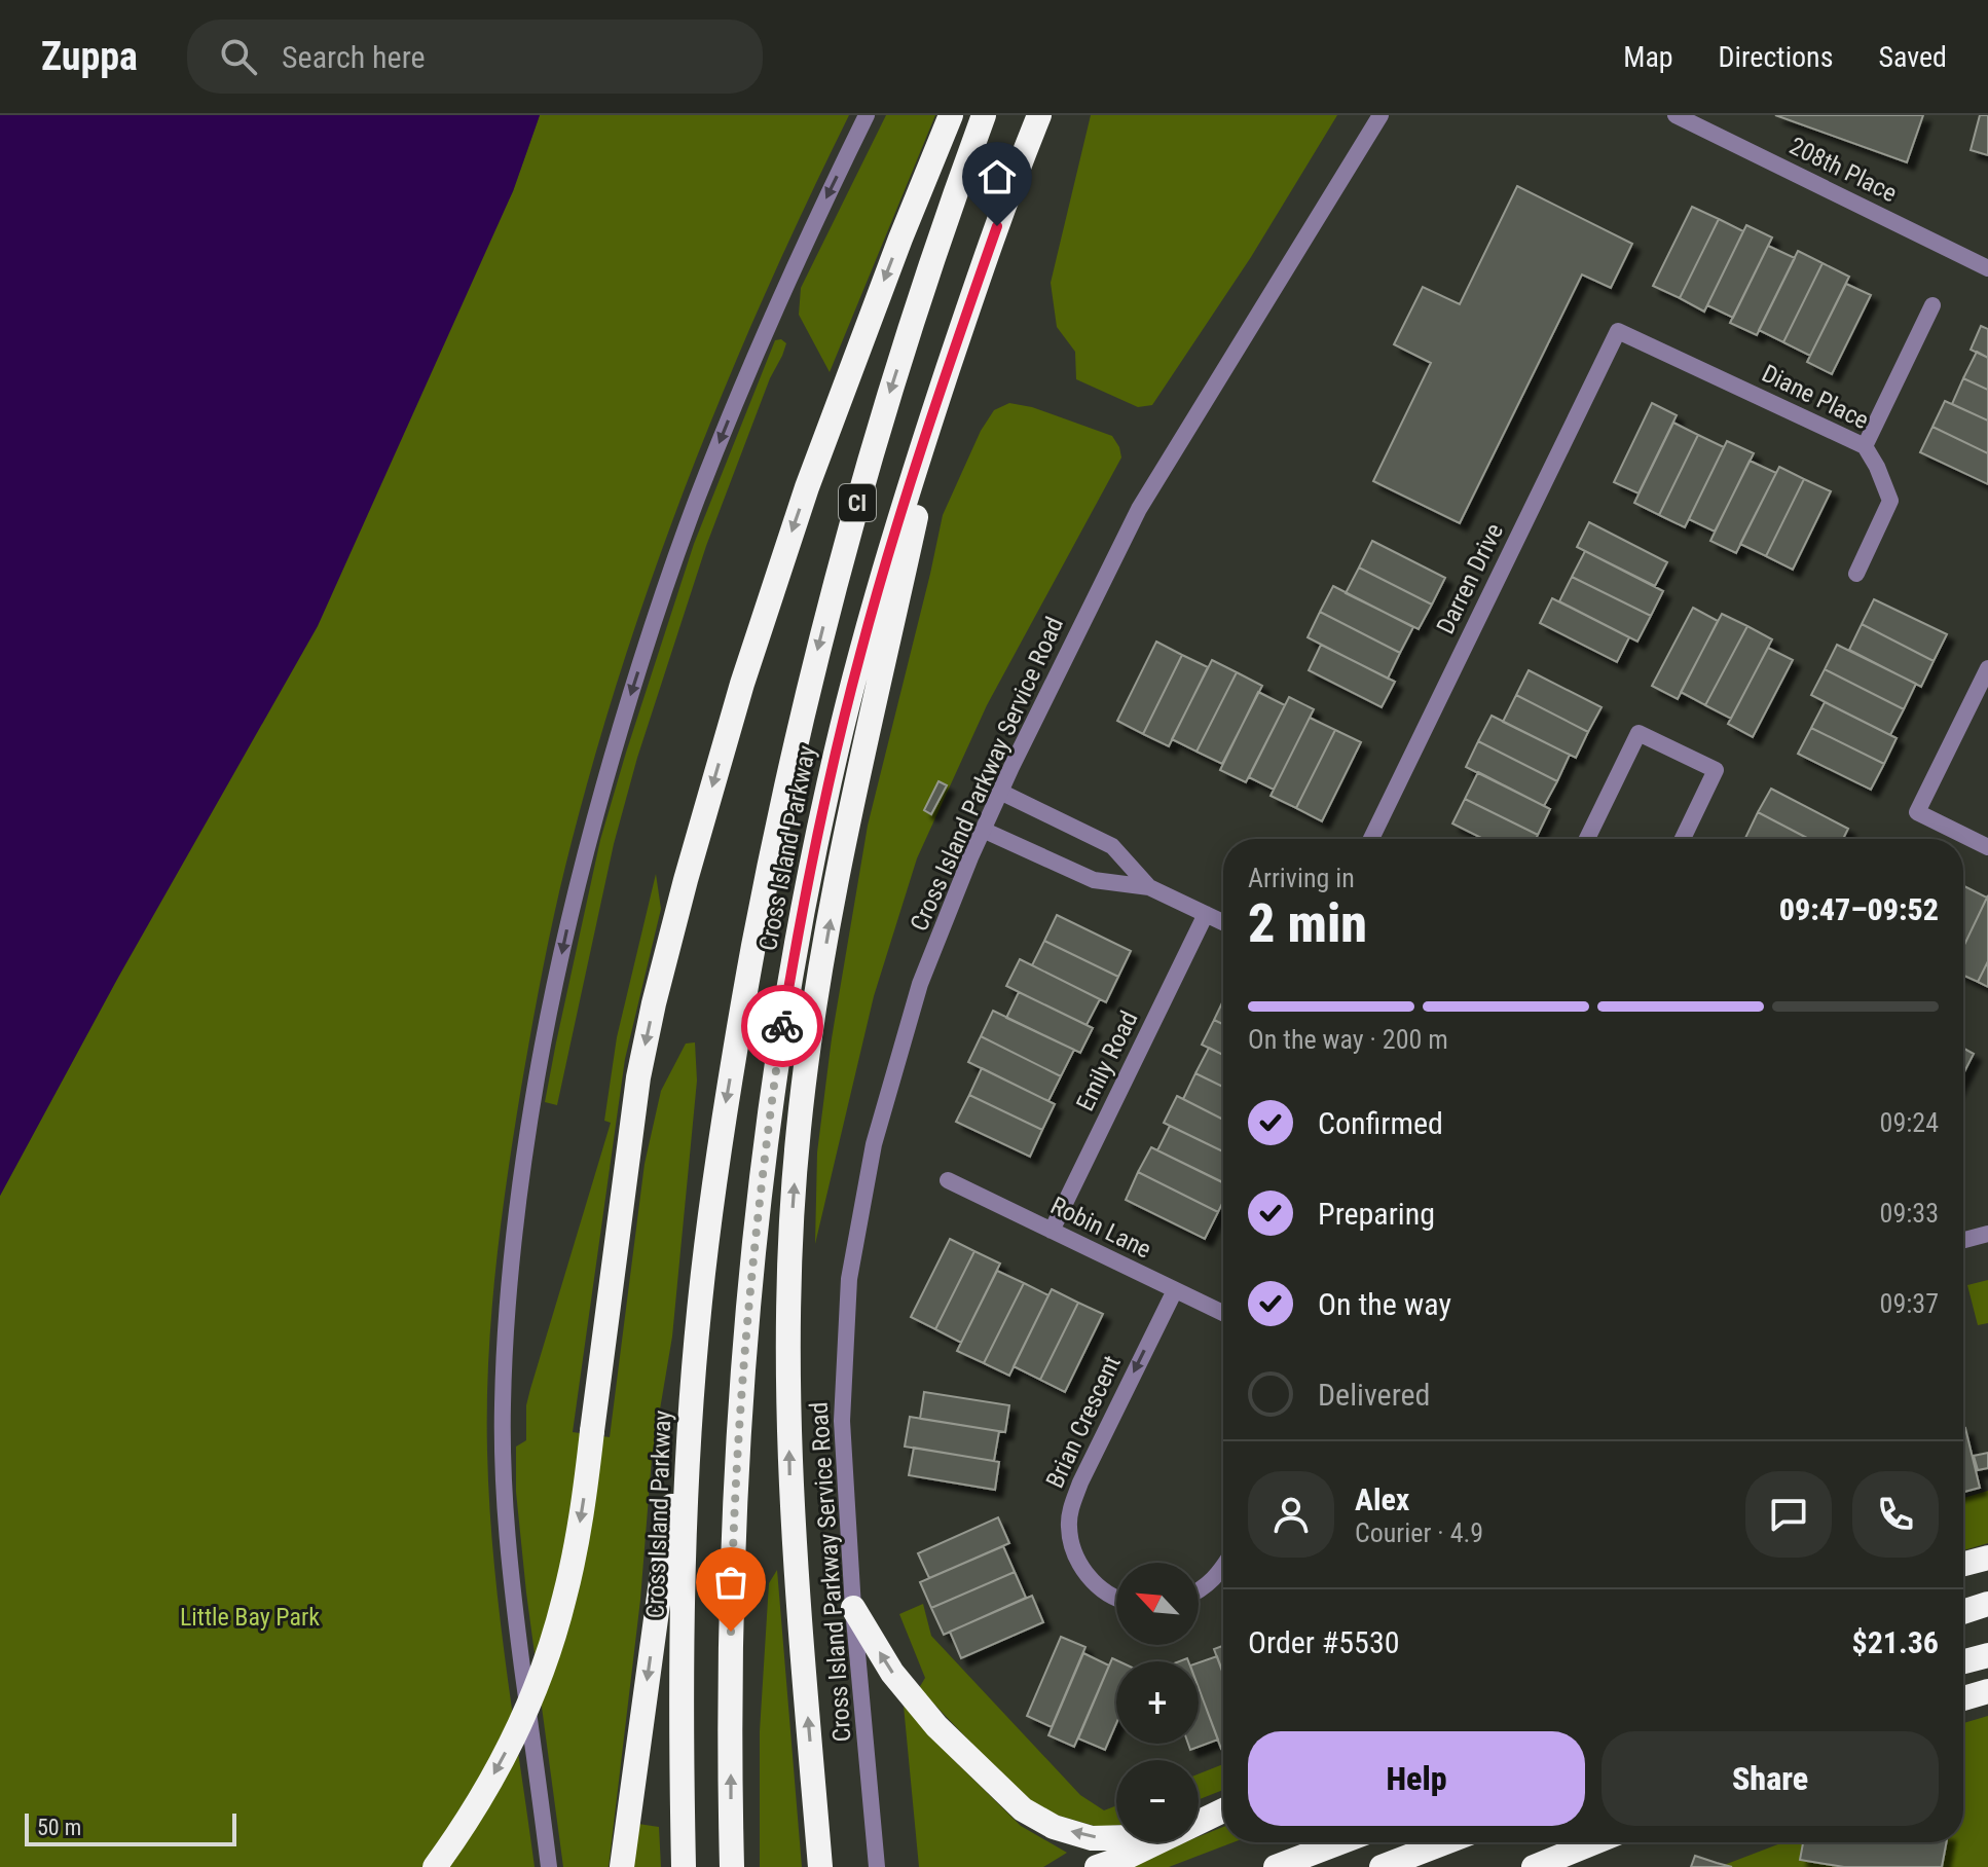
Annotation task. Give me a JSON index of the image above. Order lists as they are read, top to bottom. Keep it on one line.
{"streets":{"highway":["CI","Cross Island Parkway"],"street":["208th Place","Diane Place","Darren Drive","Cross Island Parkway Service Road","Emily Road","Robin Lane","Brian Crescent"]},"crossings":[["Diane Place","Darren Drive"],["Emily Road","Robin Lane"],["Robin Lane","Brian Crescent"]],"one_way":["Brian Crescent"],"parks":["Little Bay Park"],"scale_bar":"50 m","north":"top left","page":{"header":"Zuppa","search":"Search here","nav":["Map","Directions","Saved"],"heading":["2 min","Arriving in","09:47–09:52"],"panel":["Alex","Courier · 4.9","Order #5530","$21.36"],"bar":"On the way · 200 m","list":[["Confirmed","09:24"],["Preparing","09:33"],["On the way","09:37"],"Delivered"],"map_buttons":["+","−"],"buttons":["Help","Share"],"scale":"50 m"}}
